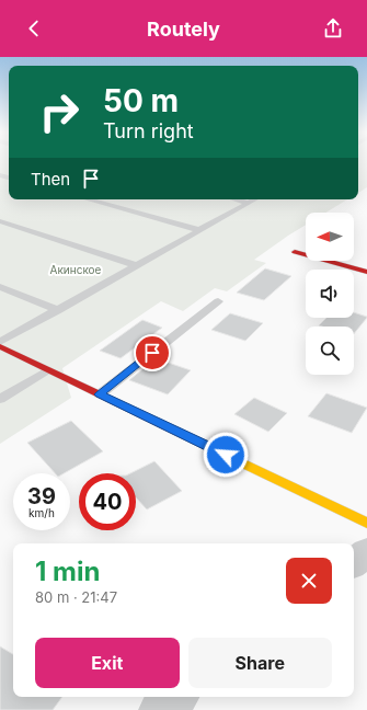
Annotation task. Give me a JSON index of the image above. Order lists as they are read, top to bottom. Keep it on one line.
{"parks":["Акинское"],"north":"left","page":{"header":"Routely","turn":["50 m","Turn right"],"then":"Then","speed":"39 km/h","limit":"40","heading":["1 min","80 m · 21:47"],"buttons":["Exit","Share"]}}
